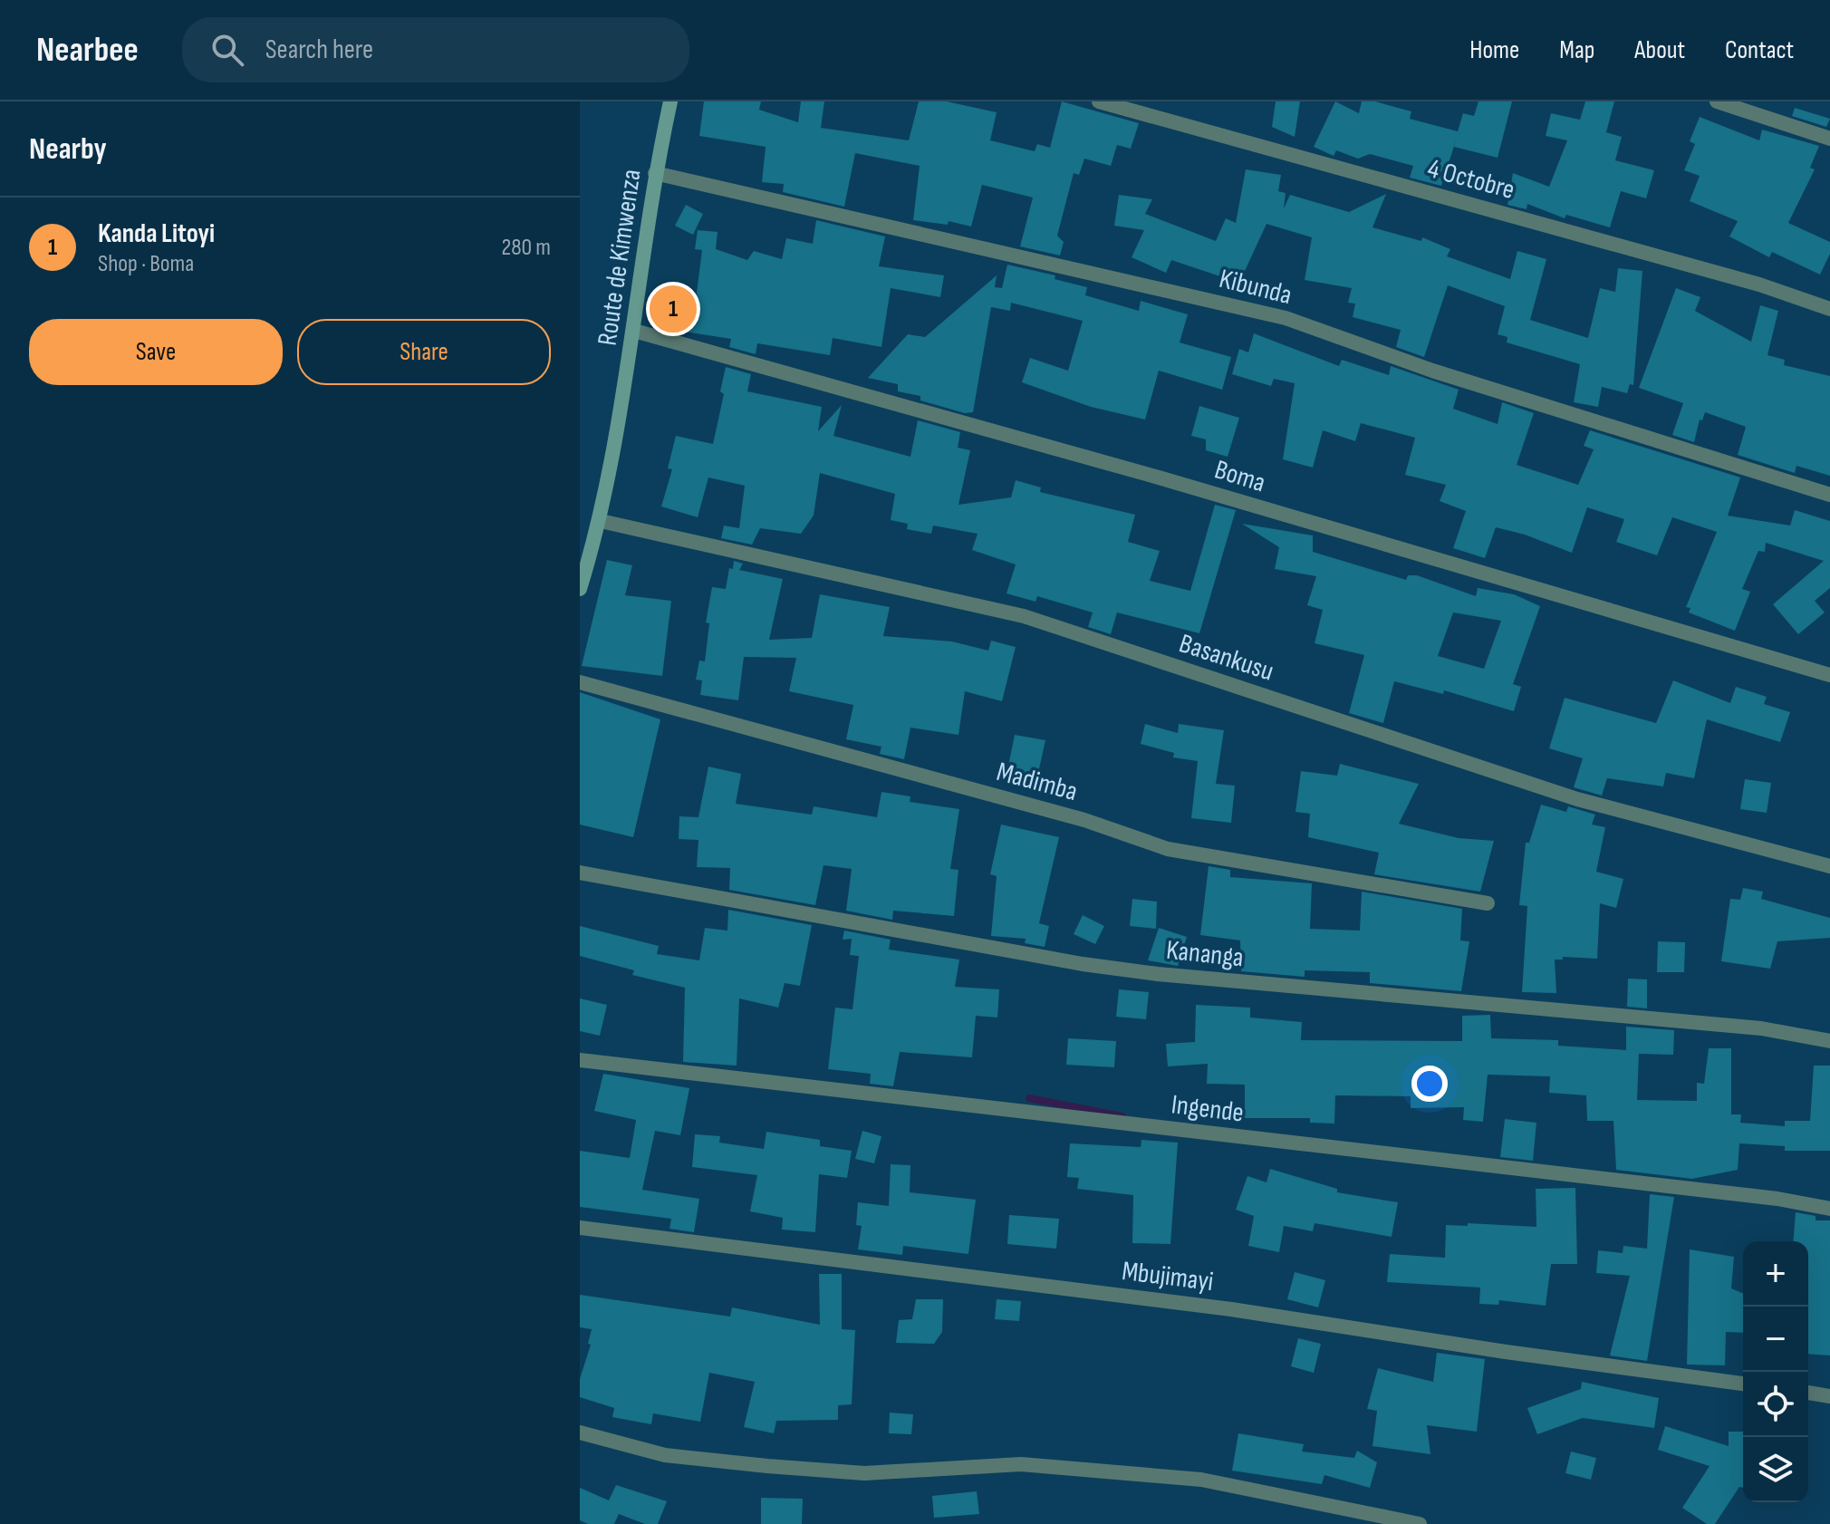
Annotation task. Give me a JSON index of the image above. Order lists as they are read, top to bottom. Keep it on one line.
{"streets":{"street":["4 Octobre","Route de Kimwenza","Kibunda","Boma","Basankusu","Madimba","Kananga","Ingende","Mbujimayi"]},"crossings":[["Route de Kimwenza","Kibunda"],["Route de Kimwenza","Boma"],["Route de Kimwenza","Basankusu"]],"page":{"header":"Nearbee","search":"Search here","nav":["Home","Map","About","Contact"],"heading":"Nearby","list":[{"mark":"1","name":"Kanda Litoyi","note":"Shop · Boma","value":"280 m"}],"pins":"1","buttons":["Save","Share"],"map_buttons":["+","−"]}}
